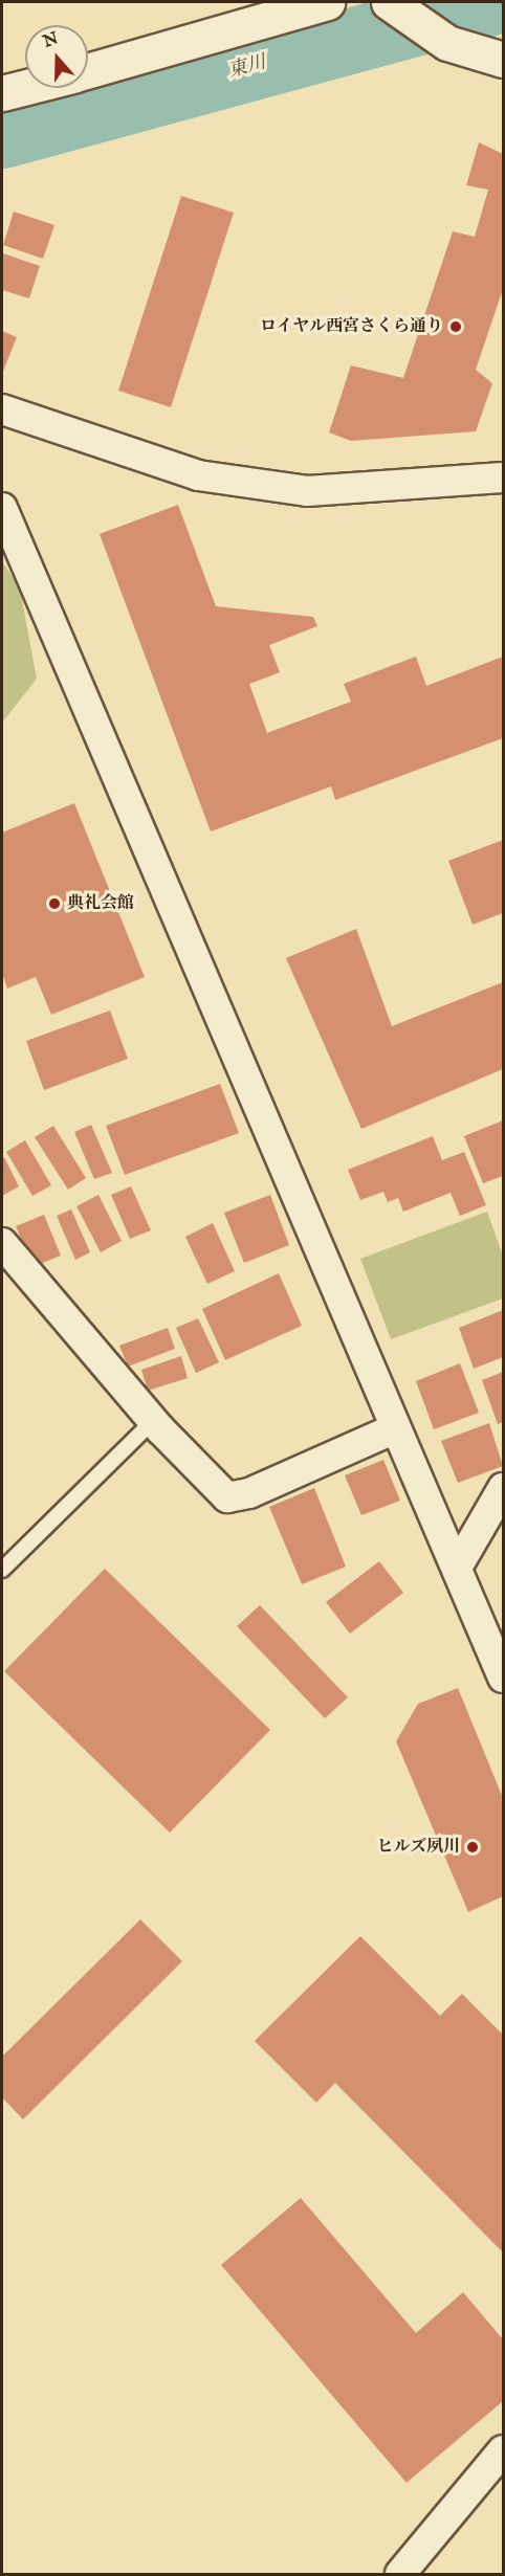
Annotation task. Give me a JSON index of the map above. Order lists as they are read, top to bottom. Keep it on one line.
{"water":["東川"],"places":["ロイヤル西宮さくら通り","典礼会館","ヒルズ夙川"],"north":"top"}
